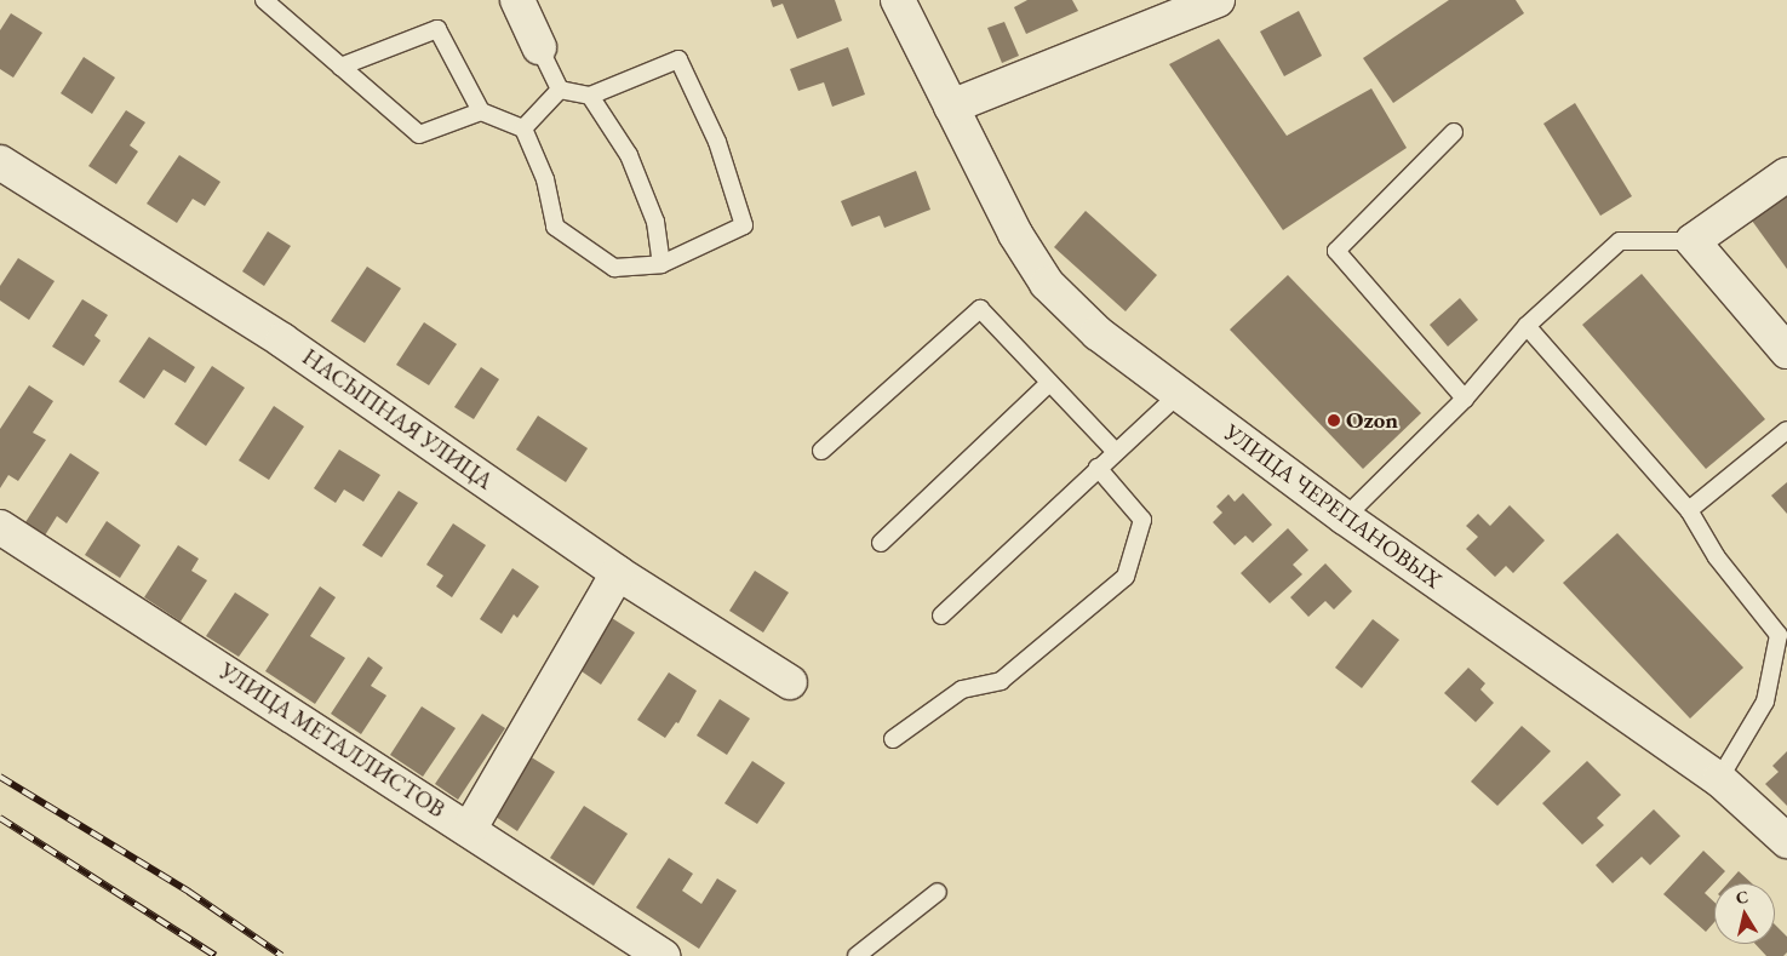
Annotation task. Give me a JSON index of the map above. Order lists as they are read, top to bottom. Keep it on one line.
{"streets":{"street":["НАСЫПНАЯ УЛИЦА","УЛИЦА ЧЕРЕПАНОВЫХ","УЛИЦА МЕТАЛЛИСТОВ"]},"places":["Ozon"],"north":"top"}
